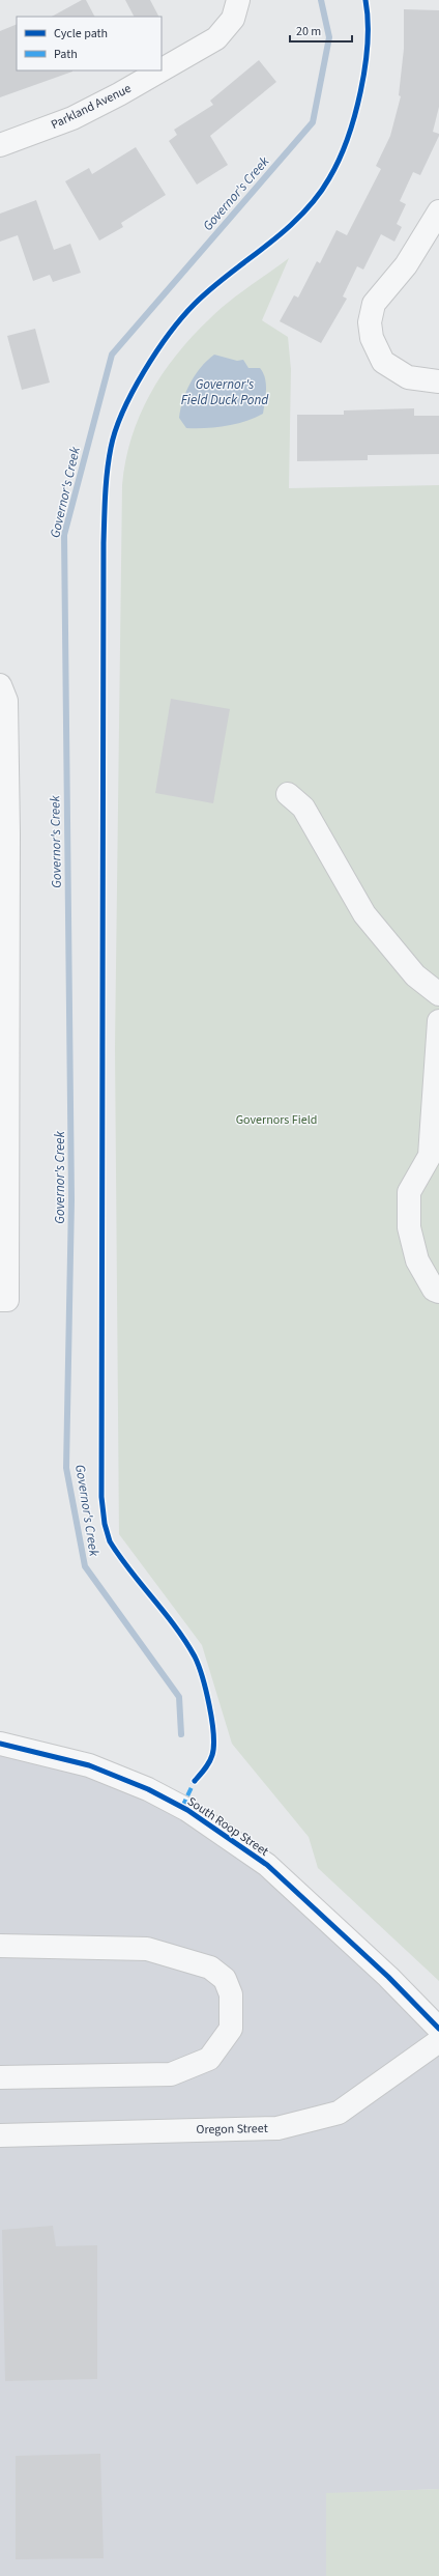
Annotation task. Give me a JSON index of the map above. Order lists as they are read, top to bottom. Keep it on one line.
{"streets":{"street":["Parkland Avenue","South Roop Street","Oregon Street"]},"water":["Governor's Creek","Governor's Field Duck Pond"],"parks":["Governors Field"],"legend":["Cycle path","Path"],"scale_bar":"20 m"}
